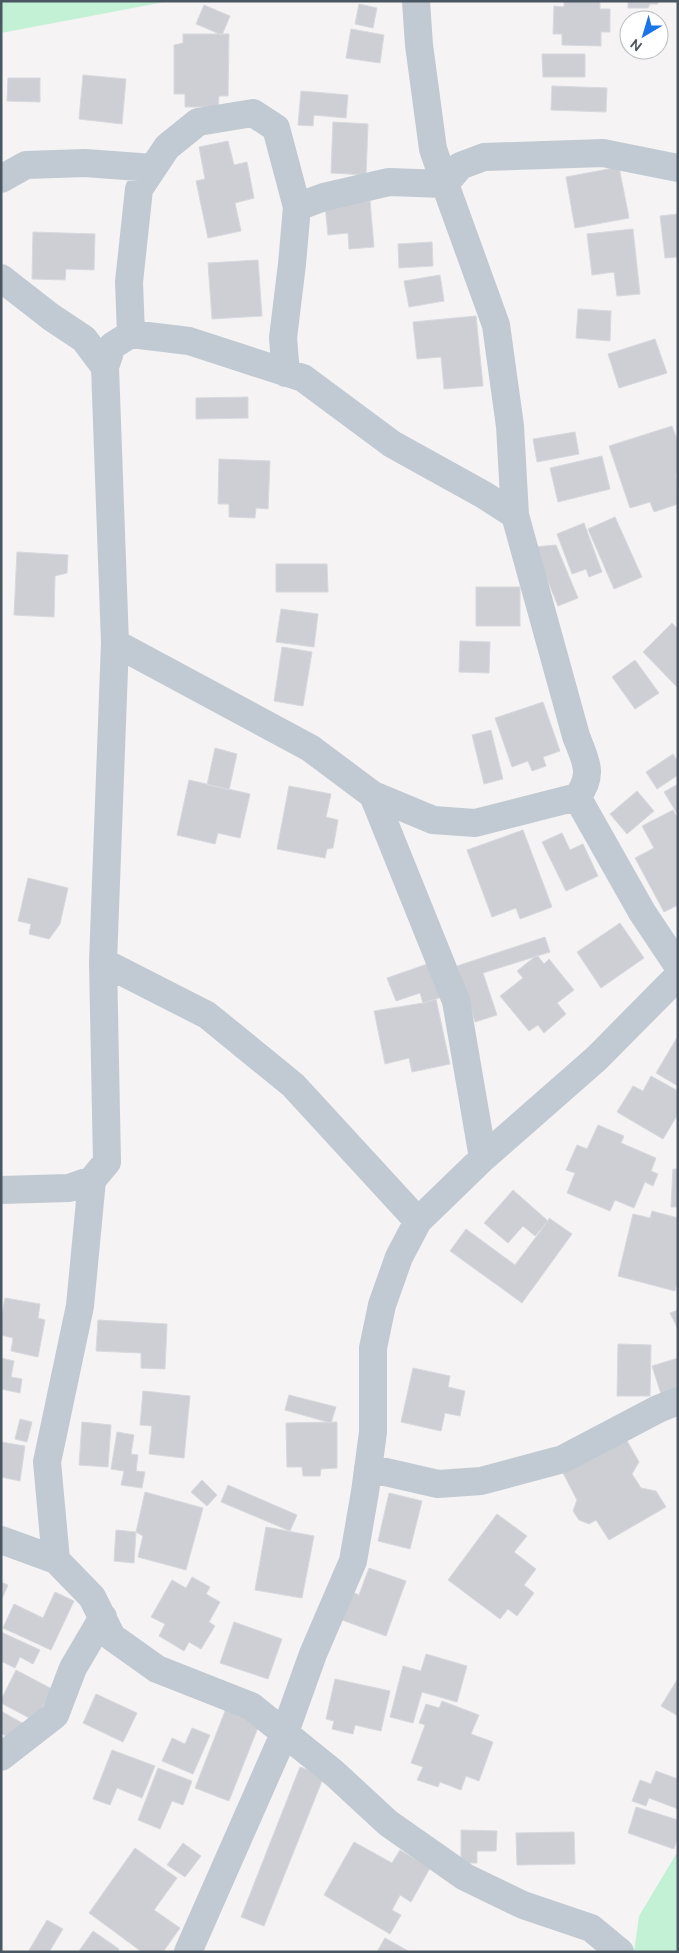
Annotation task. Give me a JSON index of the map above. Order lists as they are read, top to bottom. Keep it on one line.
{"north":"bottom left"}
